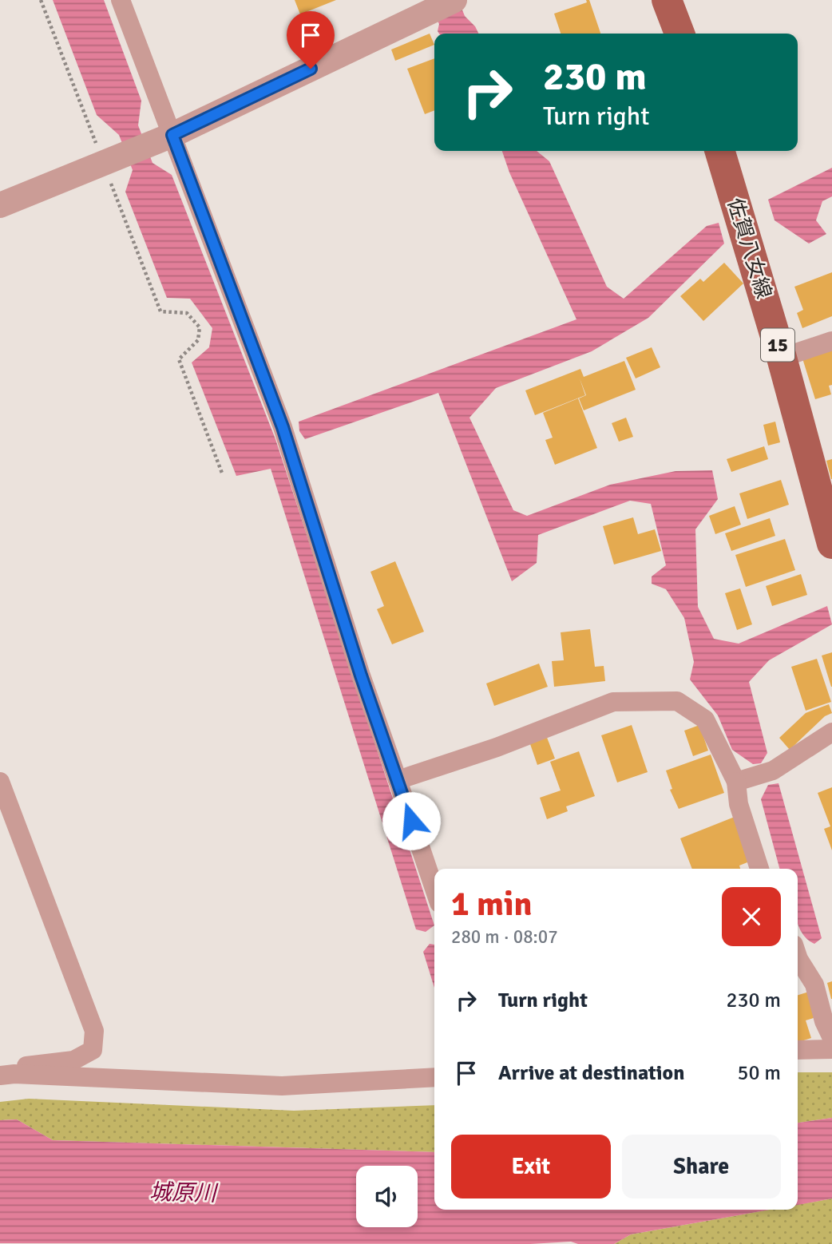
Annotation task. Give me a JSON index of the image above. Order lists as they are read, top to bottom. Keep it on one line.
{"streets":{"main road":["佐賀八女線","15"]},"water":["城原川"],"page":{"turn":["230 m","Turn right"],"heading":["1 min","280 m · 08:07"],"list":[{"name":"Turn right","value":"230 m"},{"name":"Arrive at destination","value":"50 m"}],"buttons":["Exit","Share"]}}
